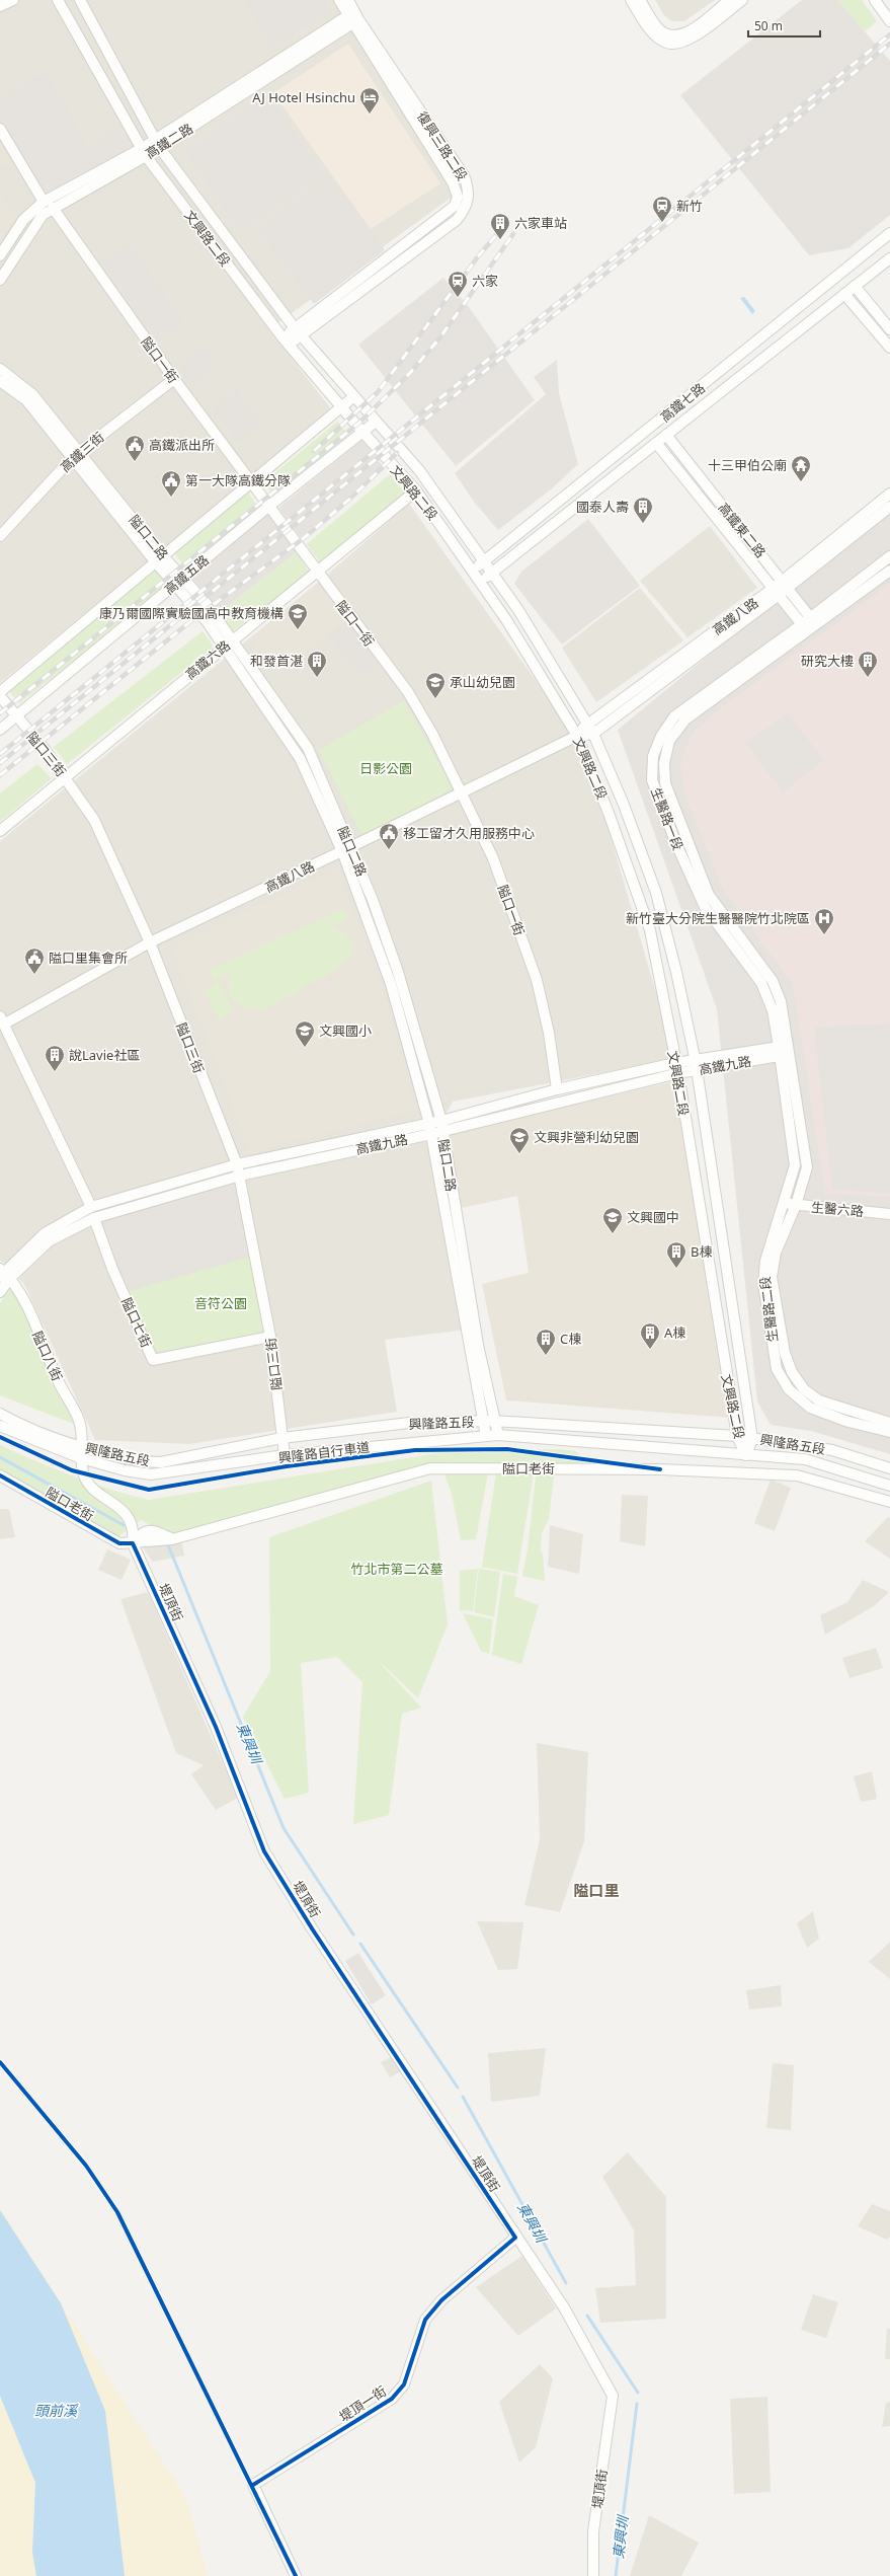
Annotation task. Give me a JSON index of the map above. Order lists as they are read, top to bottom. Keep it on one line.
{"streets":{"street":["高鐵二路","復興三路二段","文興路二段","隘口一街","高鐵七路","高鐵三街","高鐵東二路","隘口二路","高鐵五路","高鐵八路","高鐵六路","隘口三街","生醫路一段","高鐵九路","生醫六路","生醫路二段","隘口七街","隘口八街","興隆路五段","隘口老街","堤頂街","堤頂一街"],"cycle path":["興隆路自行車道"]},"crossings":[["高鐵二路","復興三路二段"],["高鐵二路","文興路二段"],["高鐵二路","隘口一街"],["復興三路二段","文興路二段"],["文興路二段","高鐵七路"],["文興路二段","高鐵五路"],["文興路二段","高鐵八路"],["文興路二段","高鐵六路"],["文興路二段","高鐵九路"],["文興路二段","興隆路五段"],["隘口一街","高鐵三街"],["隘口一街","高鐵五路"],["隘口一街","高鐵八路"],["隘口一街","高鐵六路"],["隘口一街","高鐵九路"],["高鐵七路","高鐵東二路"],["高鐵三街","隘口二路"],["高鐵東二路","高鐵八路"],["高鐵東二路","生醫路一段"],["隘口二路","高鐵五路"],["隘口二路","高鐵八路"],["隘口二路","高鐵六路"],["隘口二路","高鐵九路"],["隘口二路","興隆路五段"],["高鐵五路","隘口三街"],["高鐵八路","隘口三街"],["高鐵六路","隘口三街"],["隘口三街","高鐵九路"],["隘口三街","隘口七街"],["隘口三街","興隆路五段"],["生醫路一段","高鐵九路"],["生醫路一段","生醫路二段"],["高鐵九路","生醫路二段"],["高鐵九路","隘口七街"],["高鐵九路","隘口八街"],["生醫六路","生醫路二段"],["隘口八街","興隆路五段"],["隘口老街","堤頂街"],["堤頂街","堤頂一街"]],"districts":["隘口里"],"water":["東興圳","頭前溪"],"parks":["日影公園","音符公園","竹北市第二公墓"],"places":{"hotel":["AJ Hotel Hsinchu"],"station":["新竹","六家"],"building":["六家車站","國泰人壽","和發首湛","研究大樓","說Lavie社區","B棟","A棟","C棟"],"public building":["高鐵派出所","第一大隊高鐵分隊","移工留才久用服務中心","隘口里集會所"],"temple":["十三甲伯公廟"],"school or university":["康乃爾國際實驗國高中教育機構","承山幼兒園","文興國小","文興非營利幼兒園","文興國中"],"hospital":["新竹臺大分院生醫醫院竹北院區"]},"scale_bar":"50 m"}
